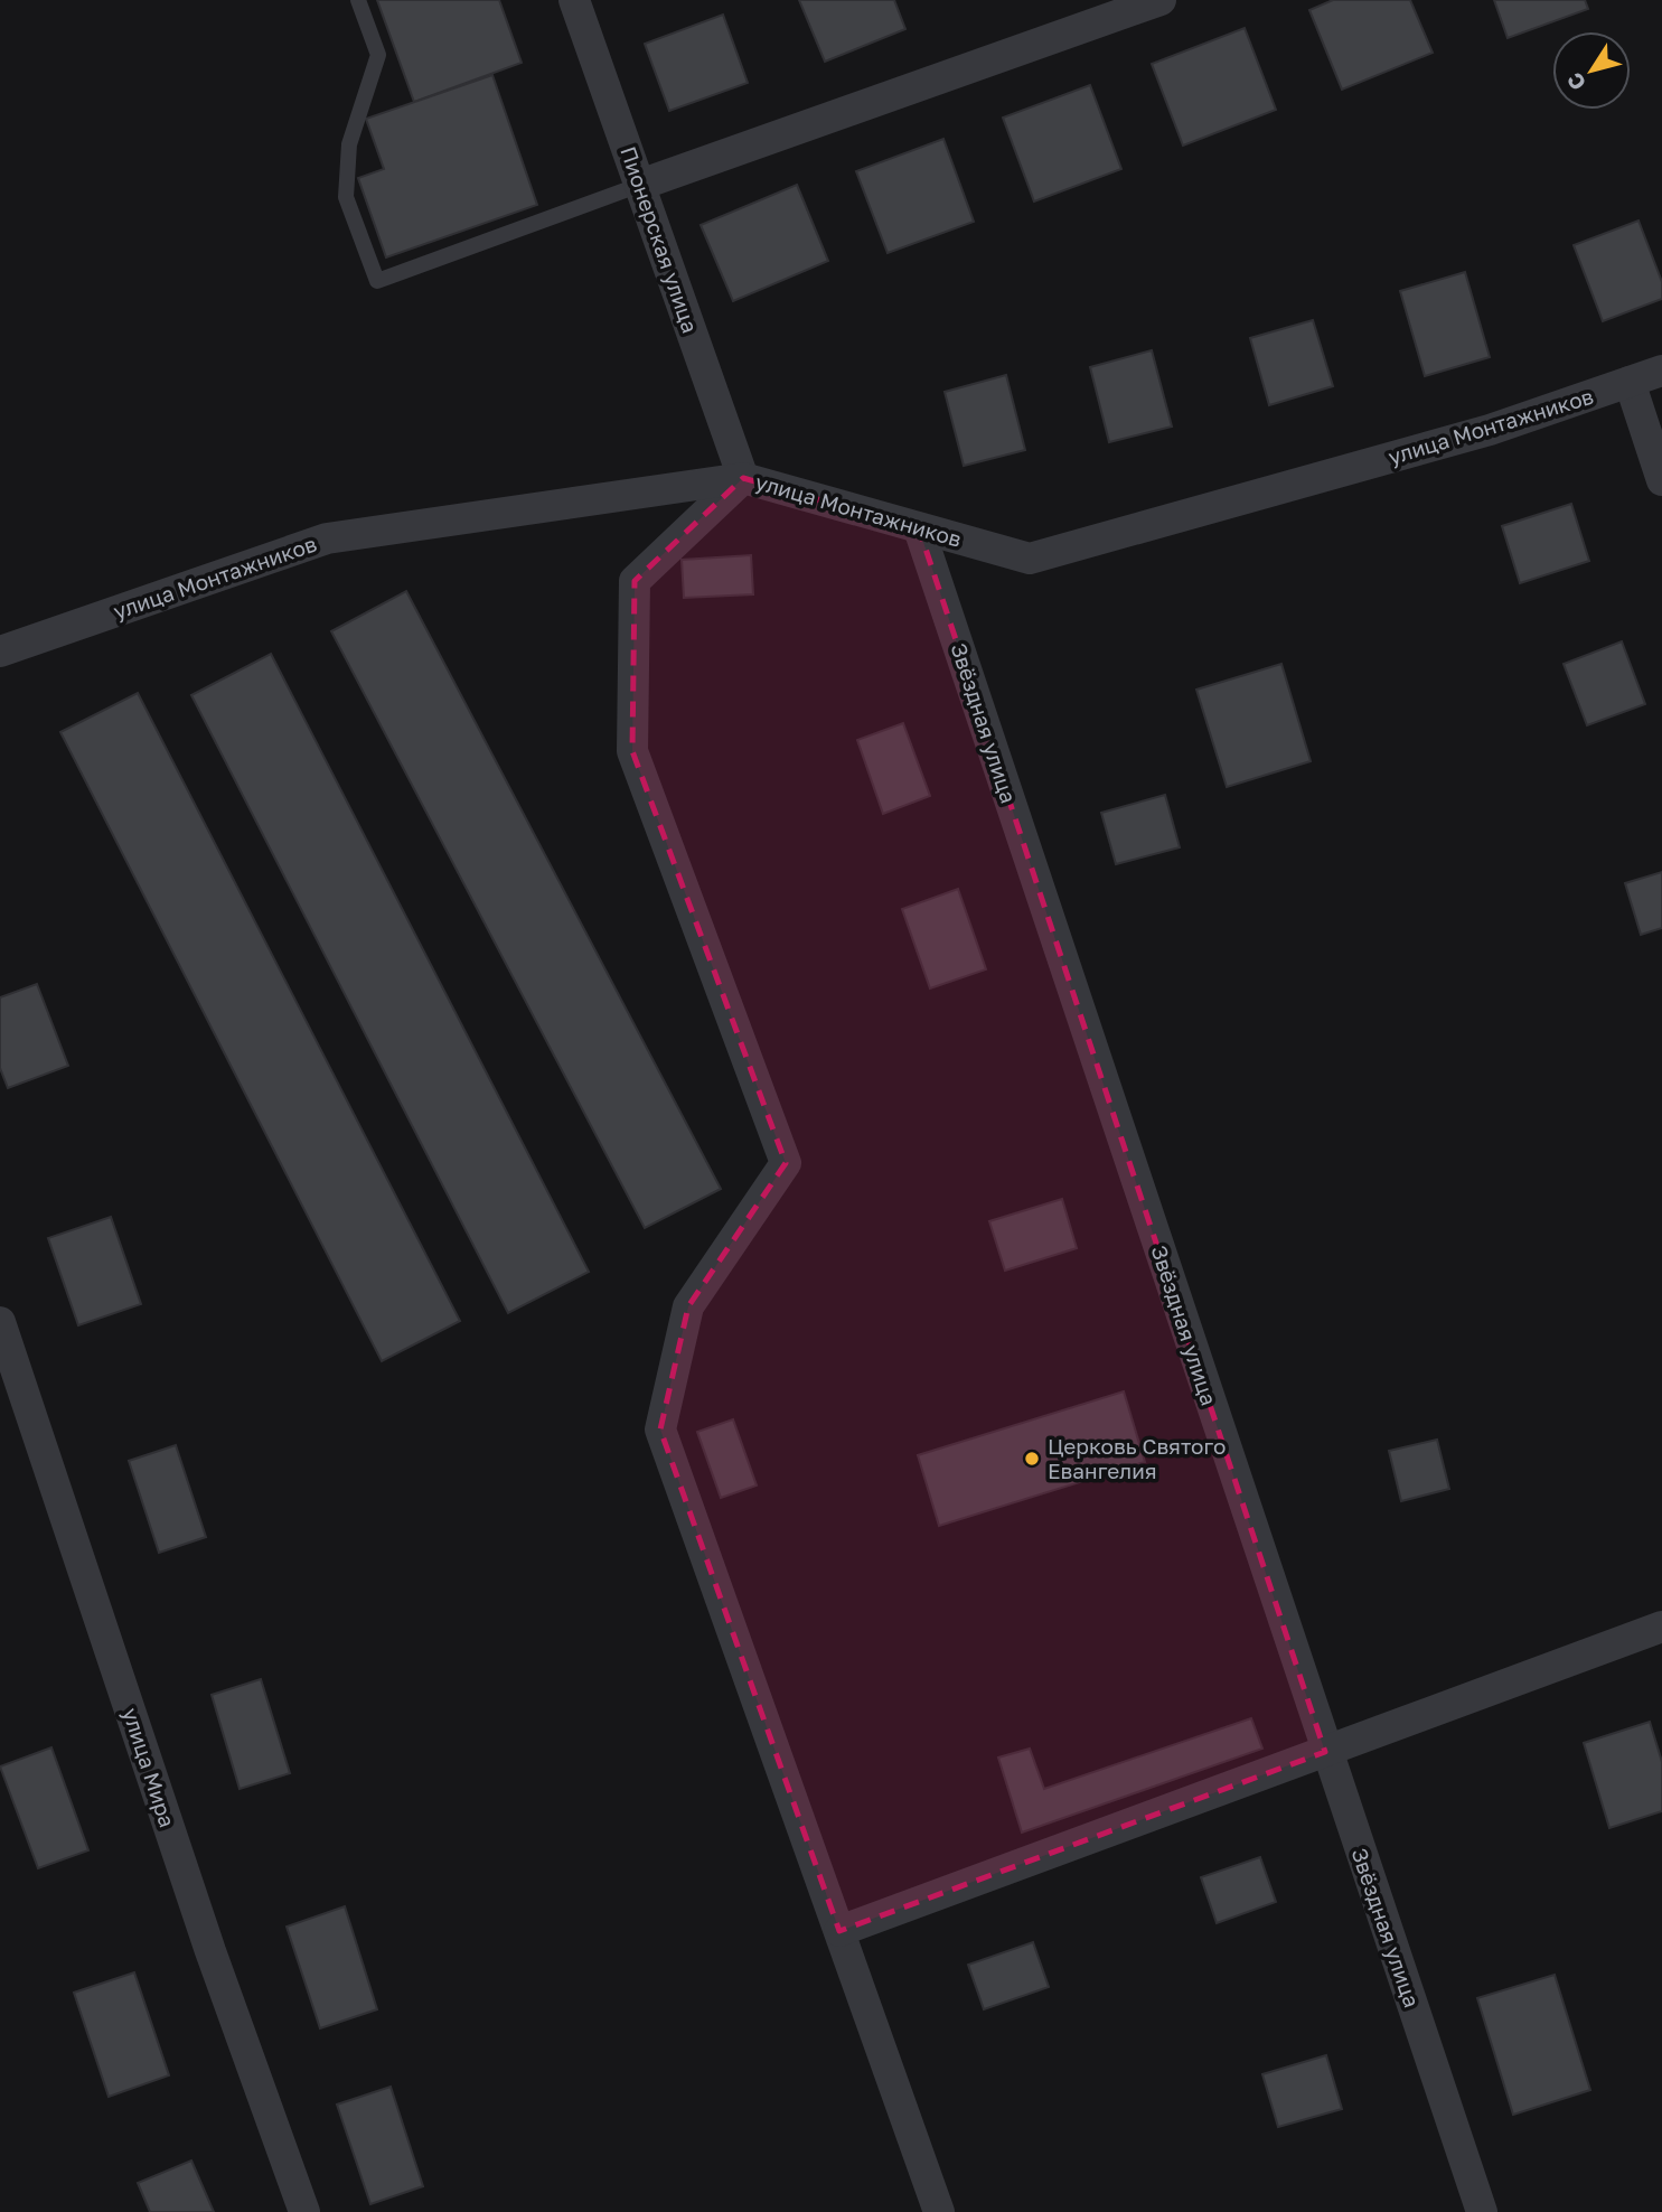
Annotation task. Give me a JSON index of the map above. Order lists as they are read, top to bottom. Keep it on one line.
{"streets":{"street":["Пионерская улица","улица Монтажников","Звёздная улица","улица Мира"]},"crossings":[["Пионерская улица","улица Монтажников"],["улица Монтажников","Звёздная улица"]],"places":["Церковь Святого Евангелия"],"north":"bottom left"}
